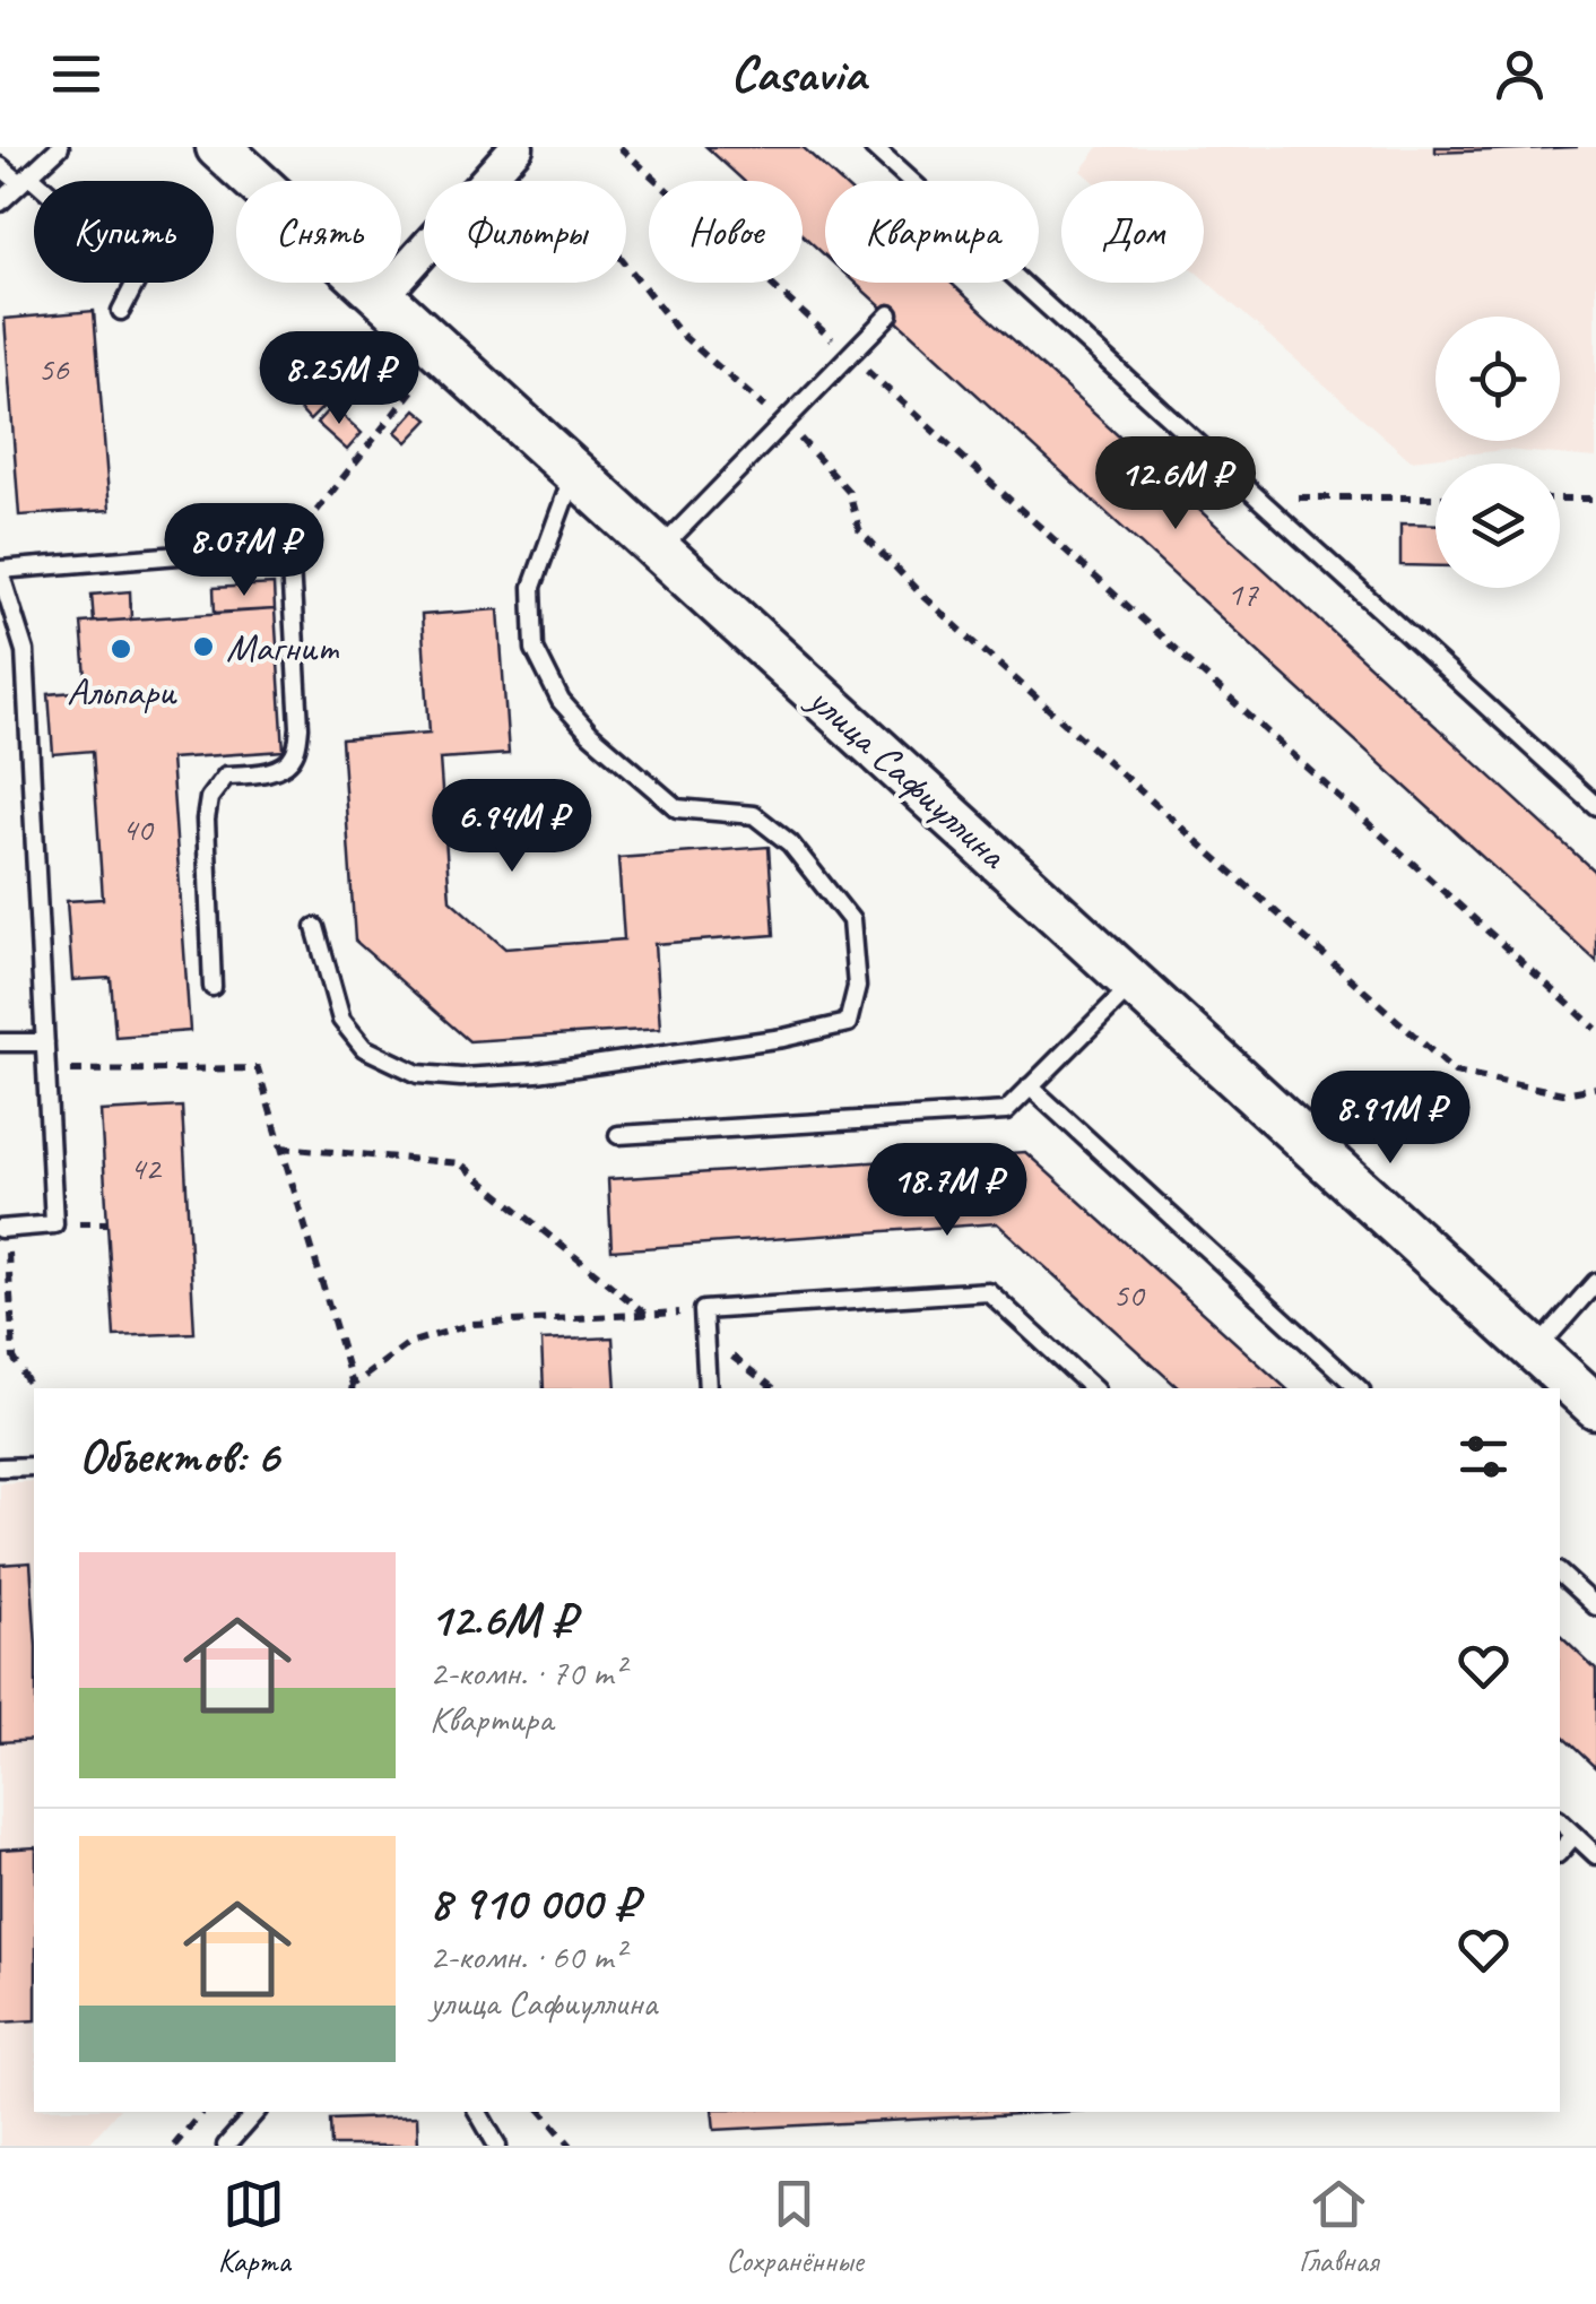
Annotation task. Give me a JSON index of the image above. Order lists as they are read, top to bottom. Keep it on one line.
{"streets":{"street":["улица Сафиуллина"]},"places":["Магнит","Альпари"],"house_numbers":["56","17","40","42","50"],"page":{"header":"Casavia","chip":["Купить","Снять","Фильтры","Новое","Квартира","Дом"],"price":["8.25M ₽","12.6M ₽","8.07M ₽","6.94M ₽","8.91M ₽","18.7M ₽"],"heading":"Объектов: 6","list":[{"name":"12.6M ₽","note":"2-комн. · 70 m² · Квартира"},{"name":"8 910 000 ₽","note":"2-комн. · 60 m² · улица Сафиуллина"}],"tabs":["Карта","Сохранённые","Главная"]}}
